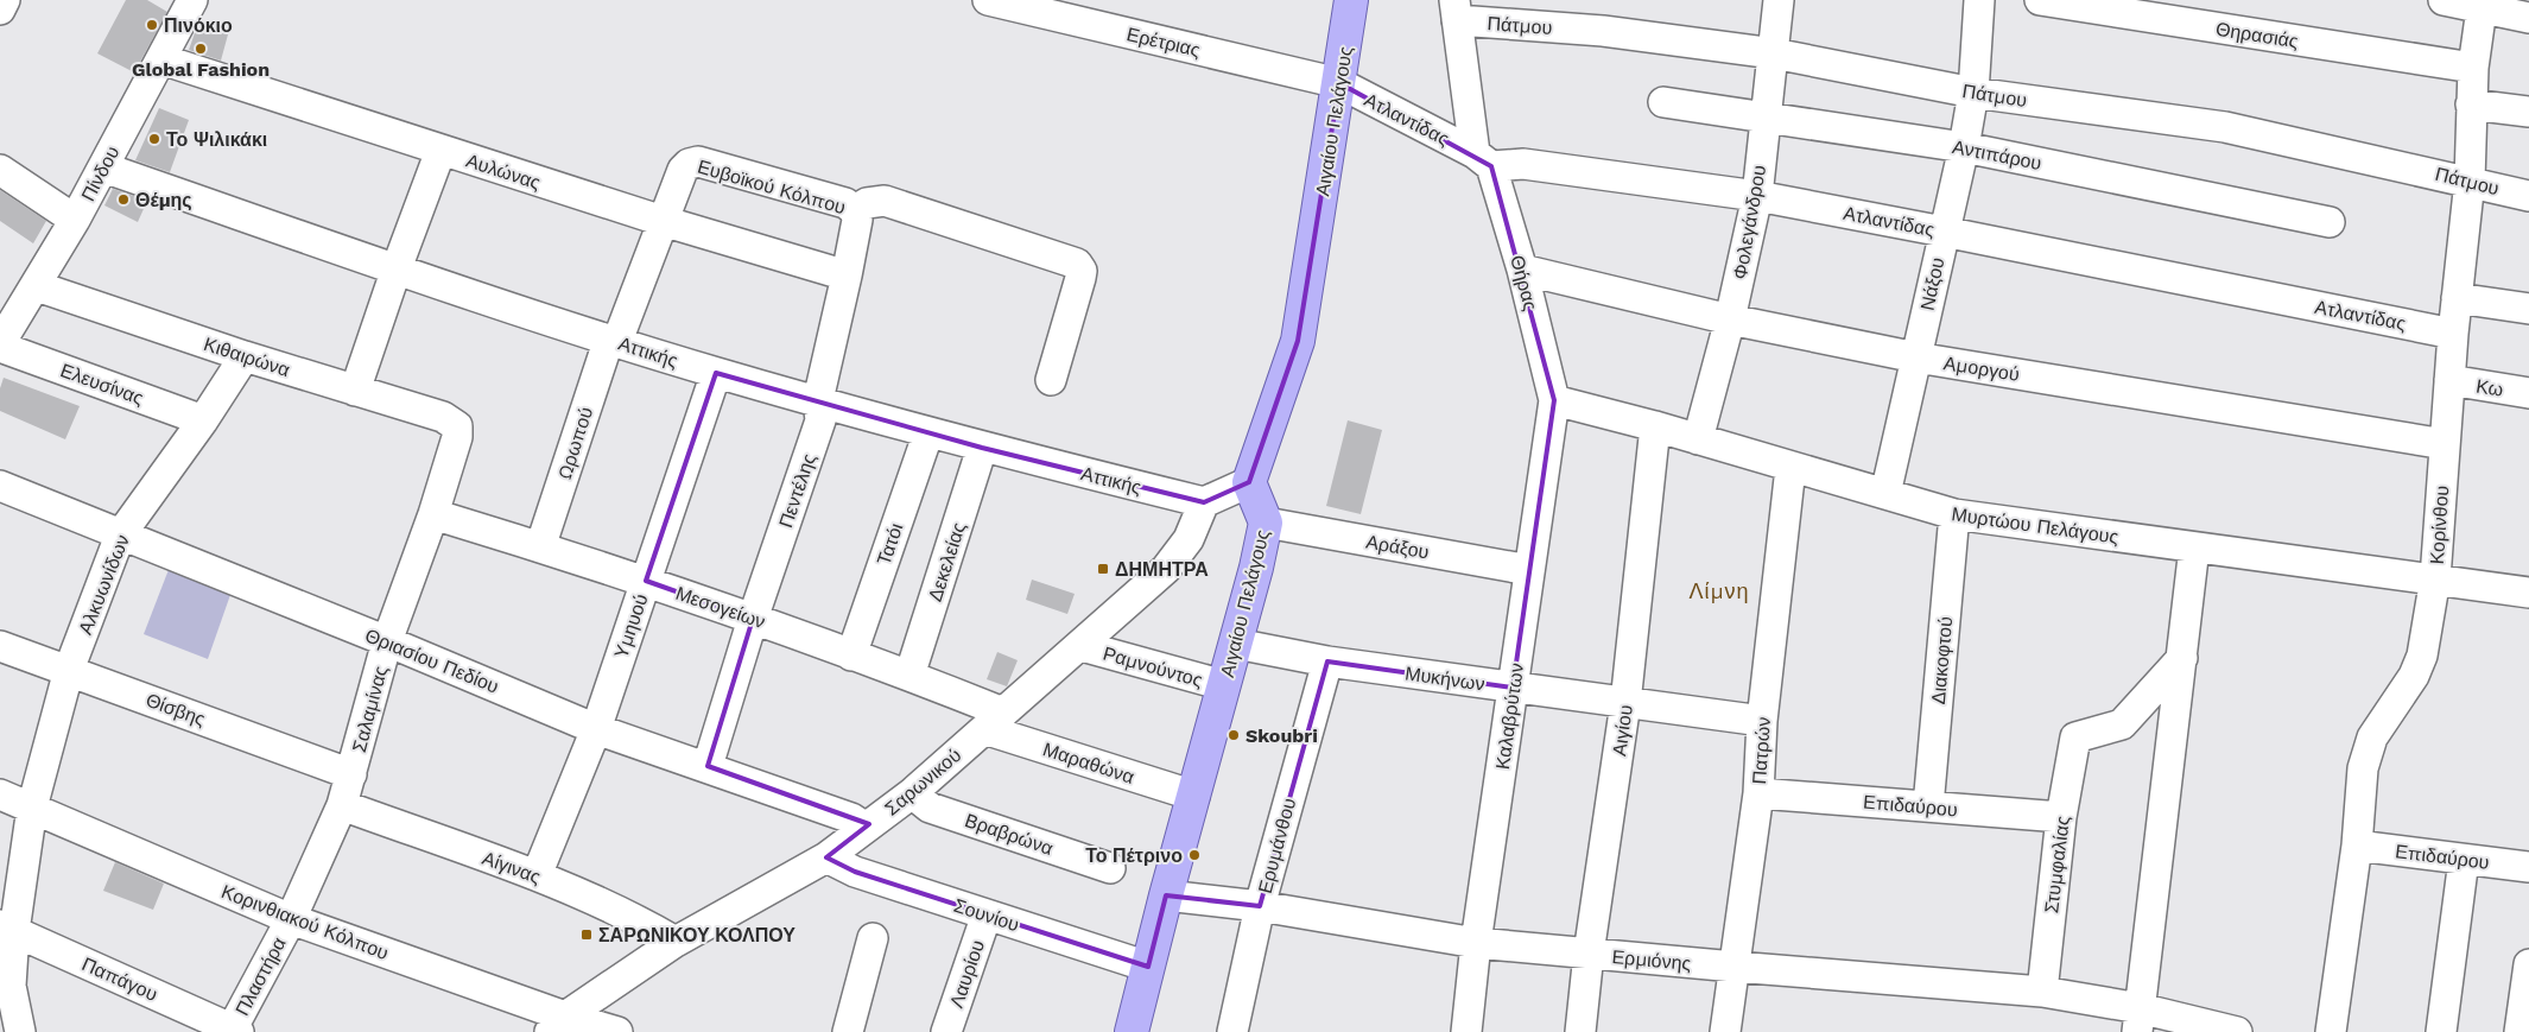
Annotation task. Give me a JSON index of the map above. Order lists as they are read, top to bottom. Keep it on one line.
{"streets":{"main road":["Αιγαίου Πελάγους"],"street":["Πάτμου","Θηρασιάς","Ερέτριας","Ατλαντίδας","Αντιπάρου","Αυλώνας","Πίνδου","Ευβοϊκού Κόλπου","Φολεγάνδρου","Θήρας","Νάξου","Αττικής","Κιθαιρώνα","Αμοργού","Ελευσίνας","Κω","Ωρωπού","Πεντέλης","Μυρτώου Πελάγους","Κορίνθου","Τατόι","Αράξου","Δεκελείας","Αλκυωνίδων","Μεσογείων","Υμηυού","Θριασίου Πεδίου","Διακοφτού","Ραμνούντος","Μυκήνων","Θίσβης","Σαλαμίνας","Καλαβρύτων","Αιγίου","Πατρών","Μαραθώνα","Σαρωνικού","Επιδαύρου","Βραβρώνα","Ερυμάνθου","Στυμφαλίας","Αίγινας","Σουνίου","Κορινθιακού Κόλπου","Ερμιόνης","Λαυρίου","Πλαστήρα","Παπάγου"]},"crossings":[["Πάτμου","Φολεγάνδρου"],["Πάτμου","Θήρας"],["Πάτμου","Νάξου"],["Πάτμου","Κορίνθου"],["Θηρασιάς","Κορίνθου"],["Ερέτριας","Ατλαντίδας"],["Ερέτριας","Αιγαίου Πελάγους"],["Ατλαντίδας","Αιγαίου Πελάγους"],["Ατλαντίδας","Φολεγάνδρου"],["Ατλαντίδας","Θήρας"],["Ατλαντίδας","Νάξου"],["Ατλαντίδας","Κορίνθου"],["Αιγαίου Πελάγους","Αράξου"],["Αιγαίου Πελάγους","Ραμνούντος"],["Αιγαίου Πελάγους","Μυκήνων"],["Αιγαίου Πελάγους","Μαραθώνα"],["Αιγαίου Πελάγους","Σουνίου"],["Αιγαίου Πελάγους","Ερμιόνης"],["Αντιπάρου","Φολεγάνδρου"],["Αντιπάρου","Νάξου"],["Αυλώνας","Πίνδου"],["Αυλώνας","Ωρωπού"],["Αυλώνας","Πεντέλης"],["Πίνδου","Αττικής"],["Πίνδου","Κιθαιρώνα"],["Πίνδου","Ελευσίνας"],["Ευβοϊκού Κόλπου","Ωρωπού"],["Ευβοϊκού Κόλπου","Πεντέλης"],["Φολεγάνδρου","Αμοργού"],["Φολεγάνδρου","Μυρτώου Πελάγους"],["Θήρας","Αμοργού"],["Θήρας","Μυρτώου Πελάγους"],["Θήρας","Καλαβρύτων"],["Νάξου","Αμοργού"],["Νάξου","Μυρτώου Πελάγους"],["Αττικής","Ωρωπού"],["Αττικής","Πεντέλης"],["Αττικής","Τατόι"],["Αττικής","Δεκελείας"],["Αττικής","Υμηυού"],["Αττικής","Σαρωνικού"],["Κιθαιρώνα","Αλκυωνίδων"],["Κιθαιρώνα","Σαλαμίνας"],["Αμοργού","Κορίνθου"],["Ελευσίνας","Αλκυωνίδων"],["Κω","Κορίνθου"],["Ωρωπού","Μεσογείων"],["Πεντέλης","Μεσογείων"],["Πεντέλης","Θριασίου Πεδίου"],["Μυρτώου Πελάγους","Κορίνθου"],["Μυρτώου Πελάγους","Διακοφτού"],["Μυρτώου Πελάγους","Καλαβρύτων"],["Μυρτώου Πελάγους","Αιγίου"],["Μυρτώου Πελάγους","Πατρών"],["Κορίνθου","Επιδαύρου"],["Τατόι","Μεσογείων"],["Αράξου","Καλαβρύτων"],["Δεκελείας","Μεσογείων"],["Αλκυωνίδων","Θριασίου Πεδίου"],["Αλκυωνίδων","Θίσβης"],["Αλκυωνίδων","Κορινθιακού Κόλπου"],["Αλκυωνίδων","Παπάγου"],["Μεσογείων","Υμηυού"],["Μεσογείων","Σαλαμίνας"],["Μεσογείων","Μαραθώνα"],["Μεσογείων","Σαρωνικού"],["Υμηυού","Θριασίου Πεδίου"],["Υμηυού","Αίγινας"],["Θριασίου Πεδίου","Σαλαμίνας"],["Θριασίου Πεδίου","Σαρωνικού"],["Διακοφτού","Επιδαύρου"],["Ραμνούντος","Σαρωνικού"],["Μυκήνων","Καλαβρύτων"],["Μυκήνων","Αιγίου"],["Μυκήνων","Πατρών"],["Μυκήνων","Ερυμάνθου"],["Θίσβης","Σαλαμίνας"],["Σαλαμίνας","Αίγινας"],["Σαλαμίνας","Κορινθιακού Κόλπου"],["Σαλαμίνας","Πλαστήρα"],["Καλαβρύτων","Ερμιόνης"],["Αιγίου","Ερμιόνης"],["Πατρών","Επιδαύρου"],["Πατρών","Ερμιόνης"],["Μαραθώνα","Σαρωνικού"],["Σαρωνικού","Βραβρώνα"],["Σαρωνικού","Αίγινας"],["Σαρωνικού","Σουνίου"],["Σαρωνικού","Κορινθιακού Κόλπου"],["Επιδαύρου","Στυμφαλίας"],["Ερυμάνθου","Ερμιόνης"],["Στυμφαλίας","Ερμιόνης"],["Σουνίου","Λαυρίου"],["Κορινθιακού Κόλπου","Πλαστήρα"],["Πλαστήρα","Παπάγου"]],"districts":["Λίμνη"],"places":{"other":["Πινόκιο","Global Fashion","Το Ψιλικάκι","Θέμης","Skoubri","Το Πέτρινο"],"transit":["ΔΗΜΗΤΡΑ","ΣΑΡΩΝΙΚΟΥ ΚΟΛΠΟΥ"]}}
